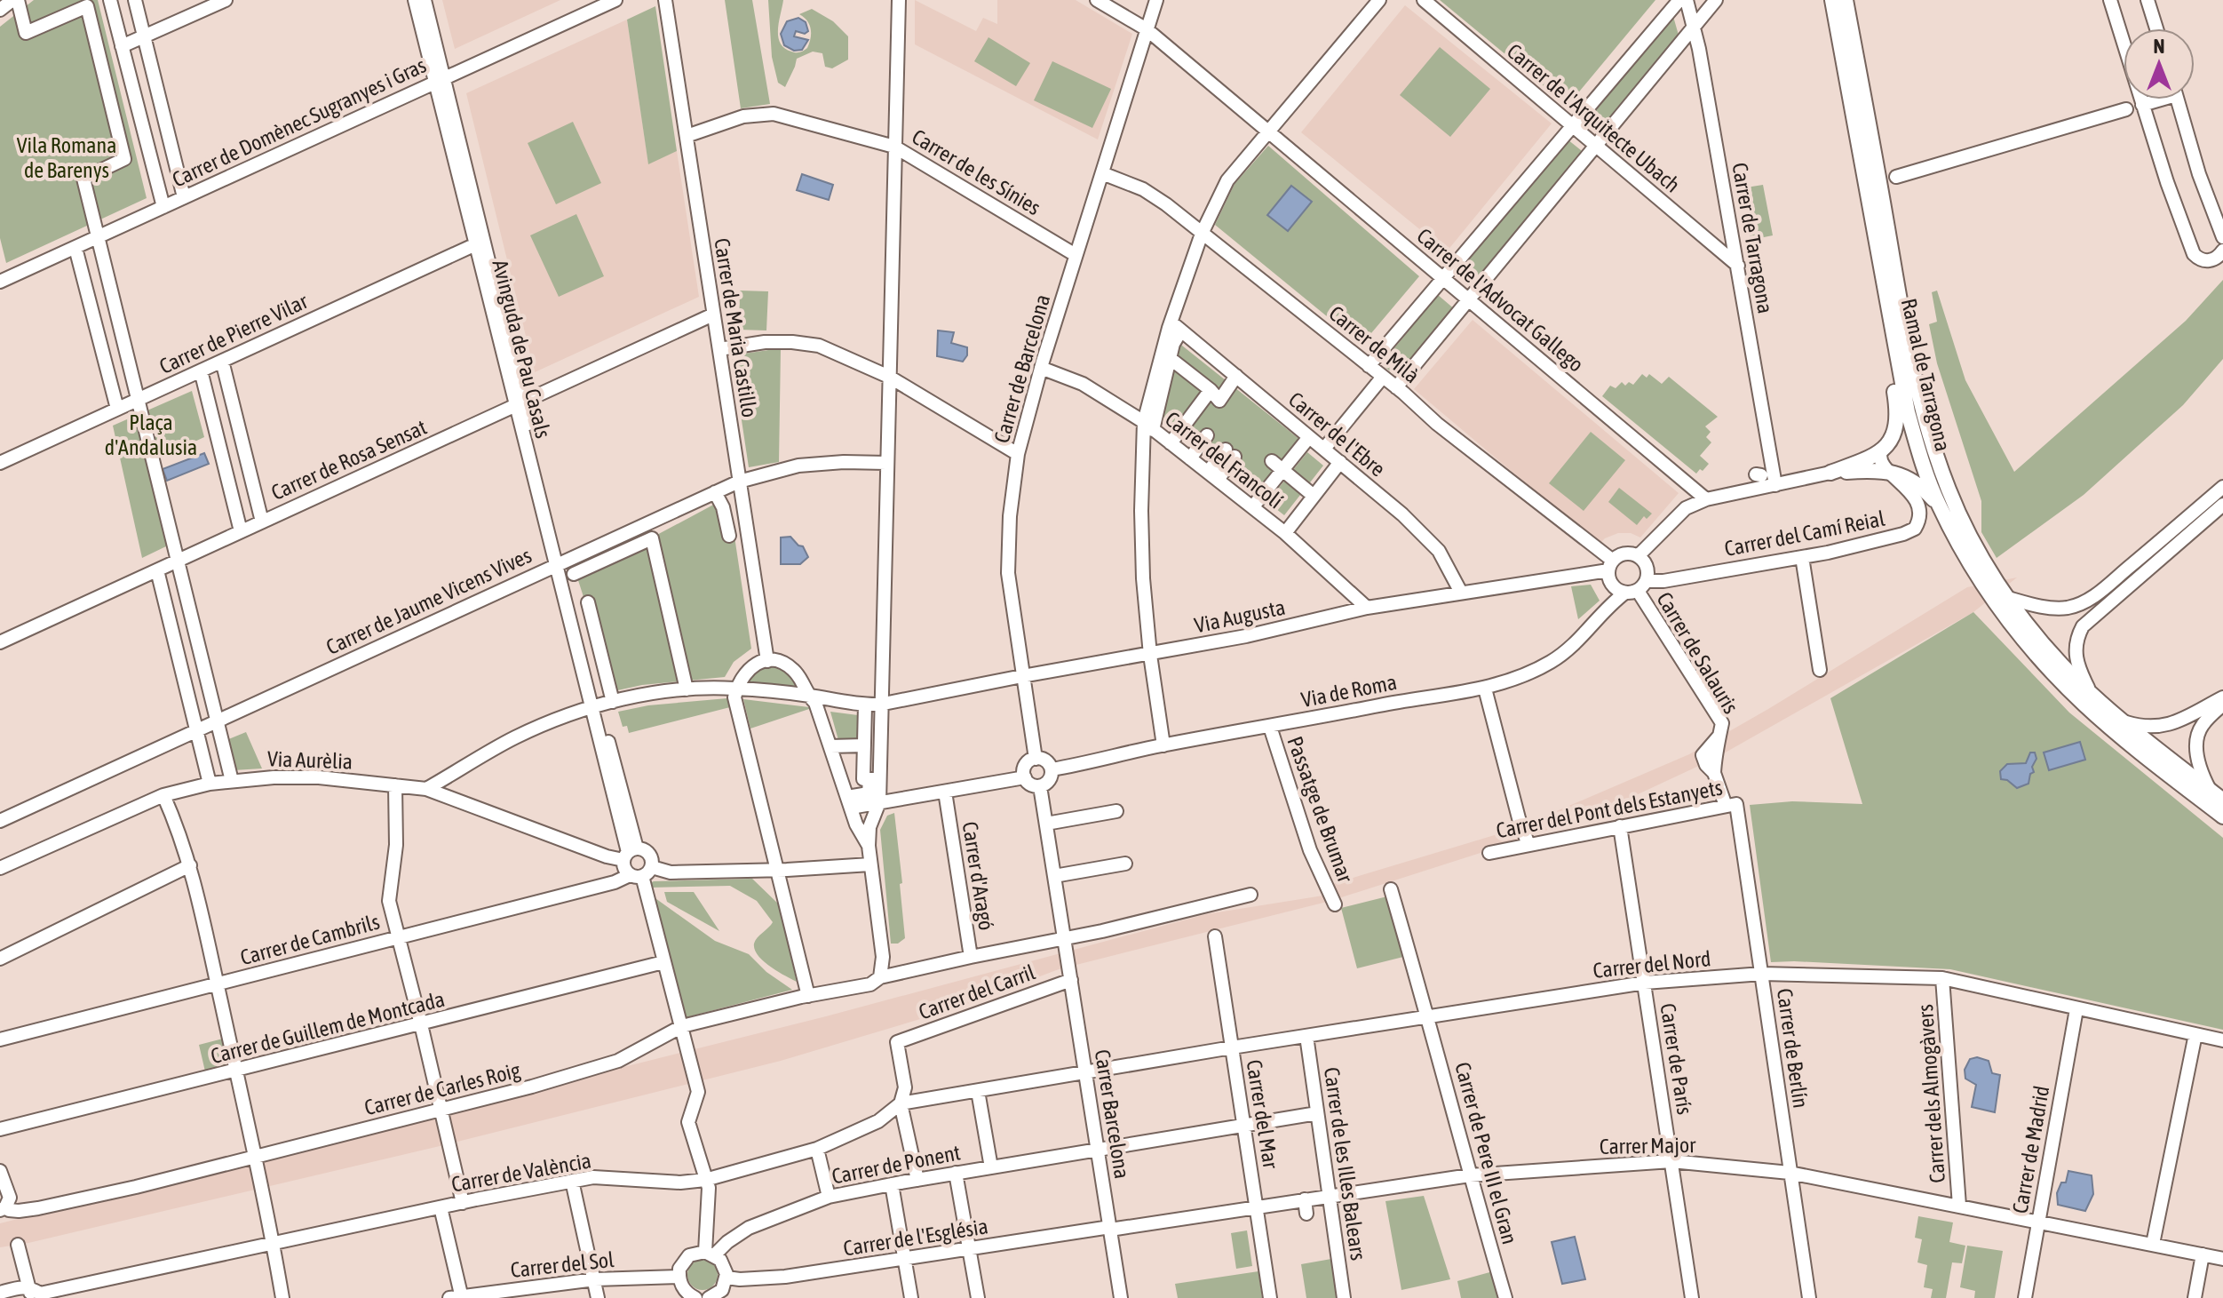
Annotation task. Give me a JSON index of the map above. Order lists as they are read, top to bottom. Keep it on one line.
{"streets":{"main road":["Ramal de Tarragona"],"street":["Carrer de l'Arquitecte Ubach","Carrer de Domènec Sugranyes i Gras","Carrer de les Sínies","Carrer de Tarragona","Carrer de l'Advocat Gallego","Carrer de Maria Castillo","Carrer de Pierre Vilar","Carrer de Milà","Avinguda de Pau Casals","Carrer de Barcelona","Carrer de l'Ebre","Carrer de Rosa Sensat","Carrer del Francolí","Carrer del Camí Reial","Carrer de Jaume Vicens Vives","Via Augusta","Carrer de Salauris","Via de Roma","Via Aurèlia","Passatge de Brumar","Carrer del Pont dels Estanyets","Carrer d'Aragó","Carrer de Cambrils","Carrer del Nord","Carrer del Carril","Carrer de Guillem de Montcada","Carrer de Berlín","Carrer de París","Carrer de Carles Roig","Carrer dels Almogàvers","Carrer Barcelona","Carrer del Mar","Carrer Major","Carrer de Madrid","Carrer de Pere III el Gran","Carrer de les Illes Balears","Carrer de Ponent","Carrer de València","Carrer de l'Església","Carrer del Sol"]},"crossings":[["Carrer de l'Arquitecte Ubach","Carrer de Tarragona"],["Carrer de Domènec Sugranyes i Gras","Avinguda de Pau Casals"],["Carrer de les Sínies","Carrer de Maria Castillo"],["Carrer de les Sínies","Carrer de Barcelona"],["Carrer de l'Advocat Gallego","Carrer de Barcelona"],["Carrer de Maria Castillo","Carrer de Rosa Sensat"],["Carrer de Maria Castillo","Carrer de Jaume Vicens Vives"],["Carrer de Pierre Vilar","Avinguda de Pau Casals"],["Carrer de Milà","Carrer de Barcelona"],["Carrer de Milà","Carrer del Camí Reial"],["Carrer de Milà","Via Augusta"],["Carrer de Milà","Carrer de Salauris"],["Carrer de Milà","Via de Roma"],["Avinguda de Pau Casals","Carrer de Rosa Sensat"],["Avinguda de Pau Casals","Carrer de Jaume Vicens Vives"],["Avinguda de Pau Casals","Via Augusta"],["Avinguda de Pau Casals","Via Aurèlia"],["Carrer de Barcelona","Carrer del Francolí"],["Carrer de Barcelona","Via Augusta"],["Carrer de Barcelona","Via de Roma"],["Carrer de l'Ebre","Via Augusta"],["Carrer del Francolí","Via Augusta"],["Carrer del Camí Reial","Via Augusta"],["Carrer del Camí Reial","Carrer de Salauris"],["Carrer del Camí Reial","Via de Roma"],["Via Augusta","Carrer de Salauris"],["Via Augusta","Via de Roma"],["Via Augusta","Via Aurèlia"],["Carrer de Salauris","Via de Roma"],["Carrer de Salauris","Carrer del Pont dels Estanyets"],["Carrer de Salauris","Carrer de Berlín"],["Via de Roma","Passatge de Brumar"],["Carrer del Pont dels Estanyets","Carrer de Berlín"],["Carrer del Pont dels Estanyets","Carrer de París"],["Carrer d'Aragó","Carrer de Carles Roig"],["Carrer d'Aragó","Carrer Barcelona"],["Carrer del Nord","Carrer de Berlín"],["Carrer del Nord","Carrer de París"],["Carrer del Nord","Carrer dels Almogàvers"],["Carrer del Nord","Carrer Barcelona"],["Carrer del Nord","Carrer del Mar"],["Carrer del Nord","Carrer de Madrid"],["Carrer del Nord","Carrer de Pere III el Gran"],["Carrer del Nord","Carrer de les Illes Balears"],["Carrer del Nord","Carrer de València"],["Carrer del Carril","Carrer Barcelona"],["Carrer del Carril","Carrer de València"],["Carrer de Berlín","Carrer Major"],["Carrer de París","Carrer Major"],["Carrer dels Almogàvers","Carrer Major"],["Carrer Barcelona","Carrer Major"],["Carrer Barcelona","Carrer de Ponent"],["Carrer Barcelona","Carrer de València"],["Carrer Barcelona","Carrer de l'Església"],["Carrer del Mar","Carrer Major"],["Carrer del Mar","Carrer de Ponent"],["Carrer Major","Carrer de Madrid"],["Carrer Major","Carrer de Pere III el Gran"],["Carrer Major","Carrer de les Illes Balears"],["Carrer Major","Carrer de l'Església"],["Carrer de les Illes Balears","Carrer de Ponent"],["Carrer de Ponent","Carrer del Sol"]],"parks":["Vila Romana de Barenys","Plaça d'Andalusia"],"north":"top"}
